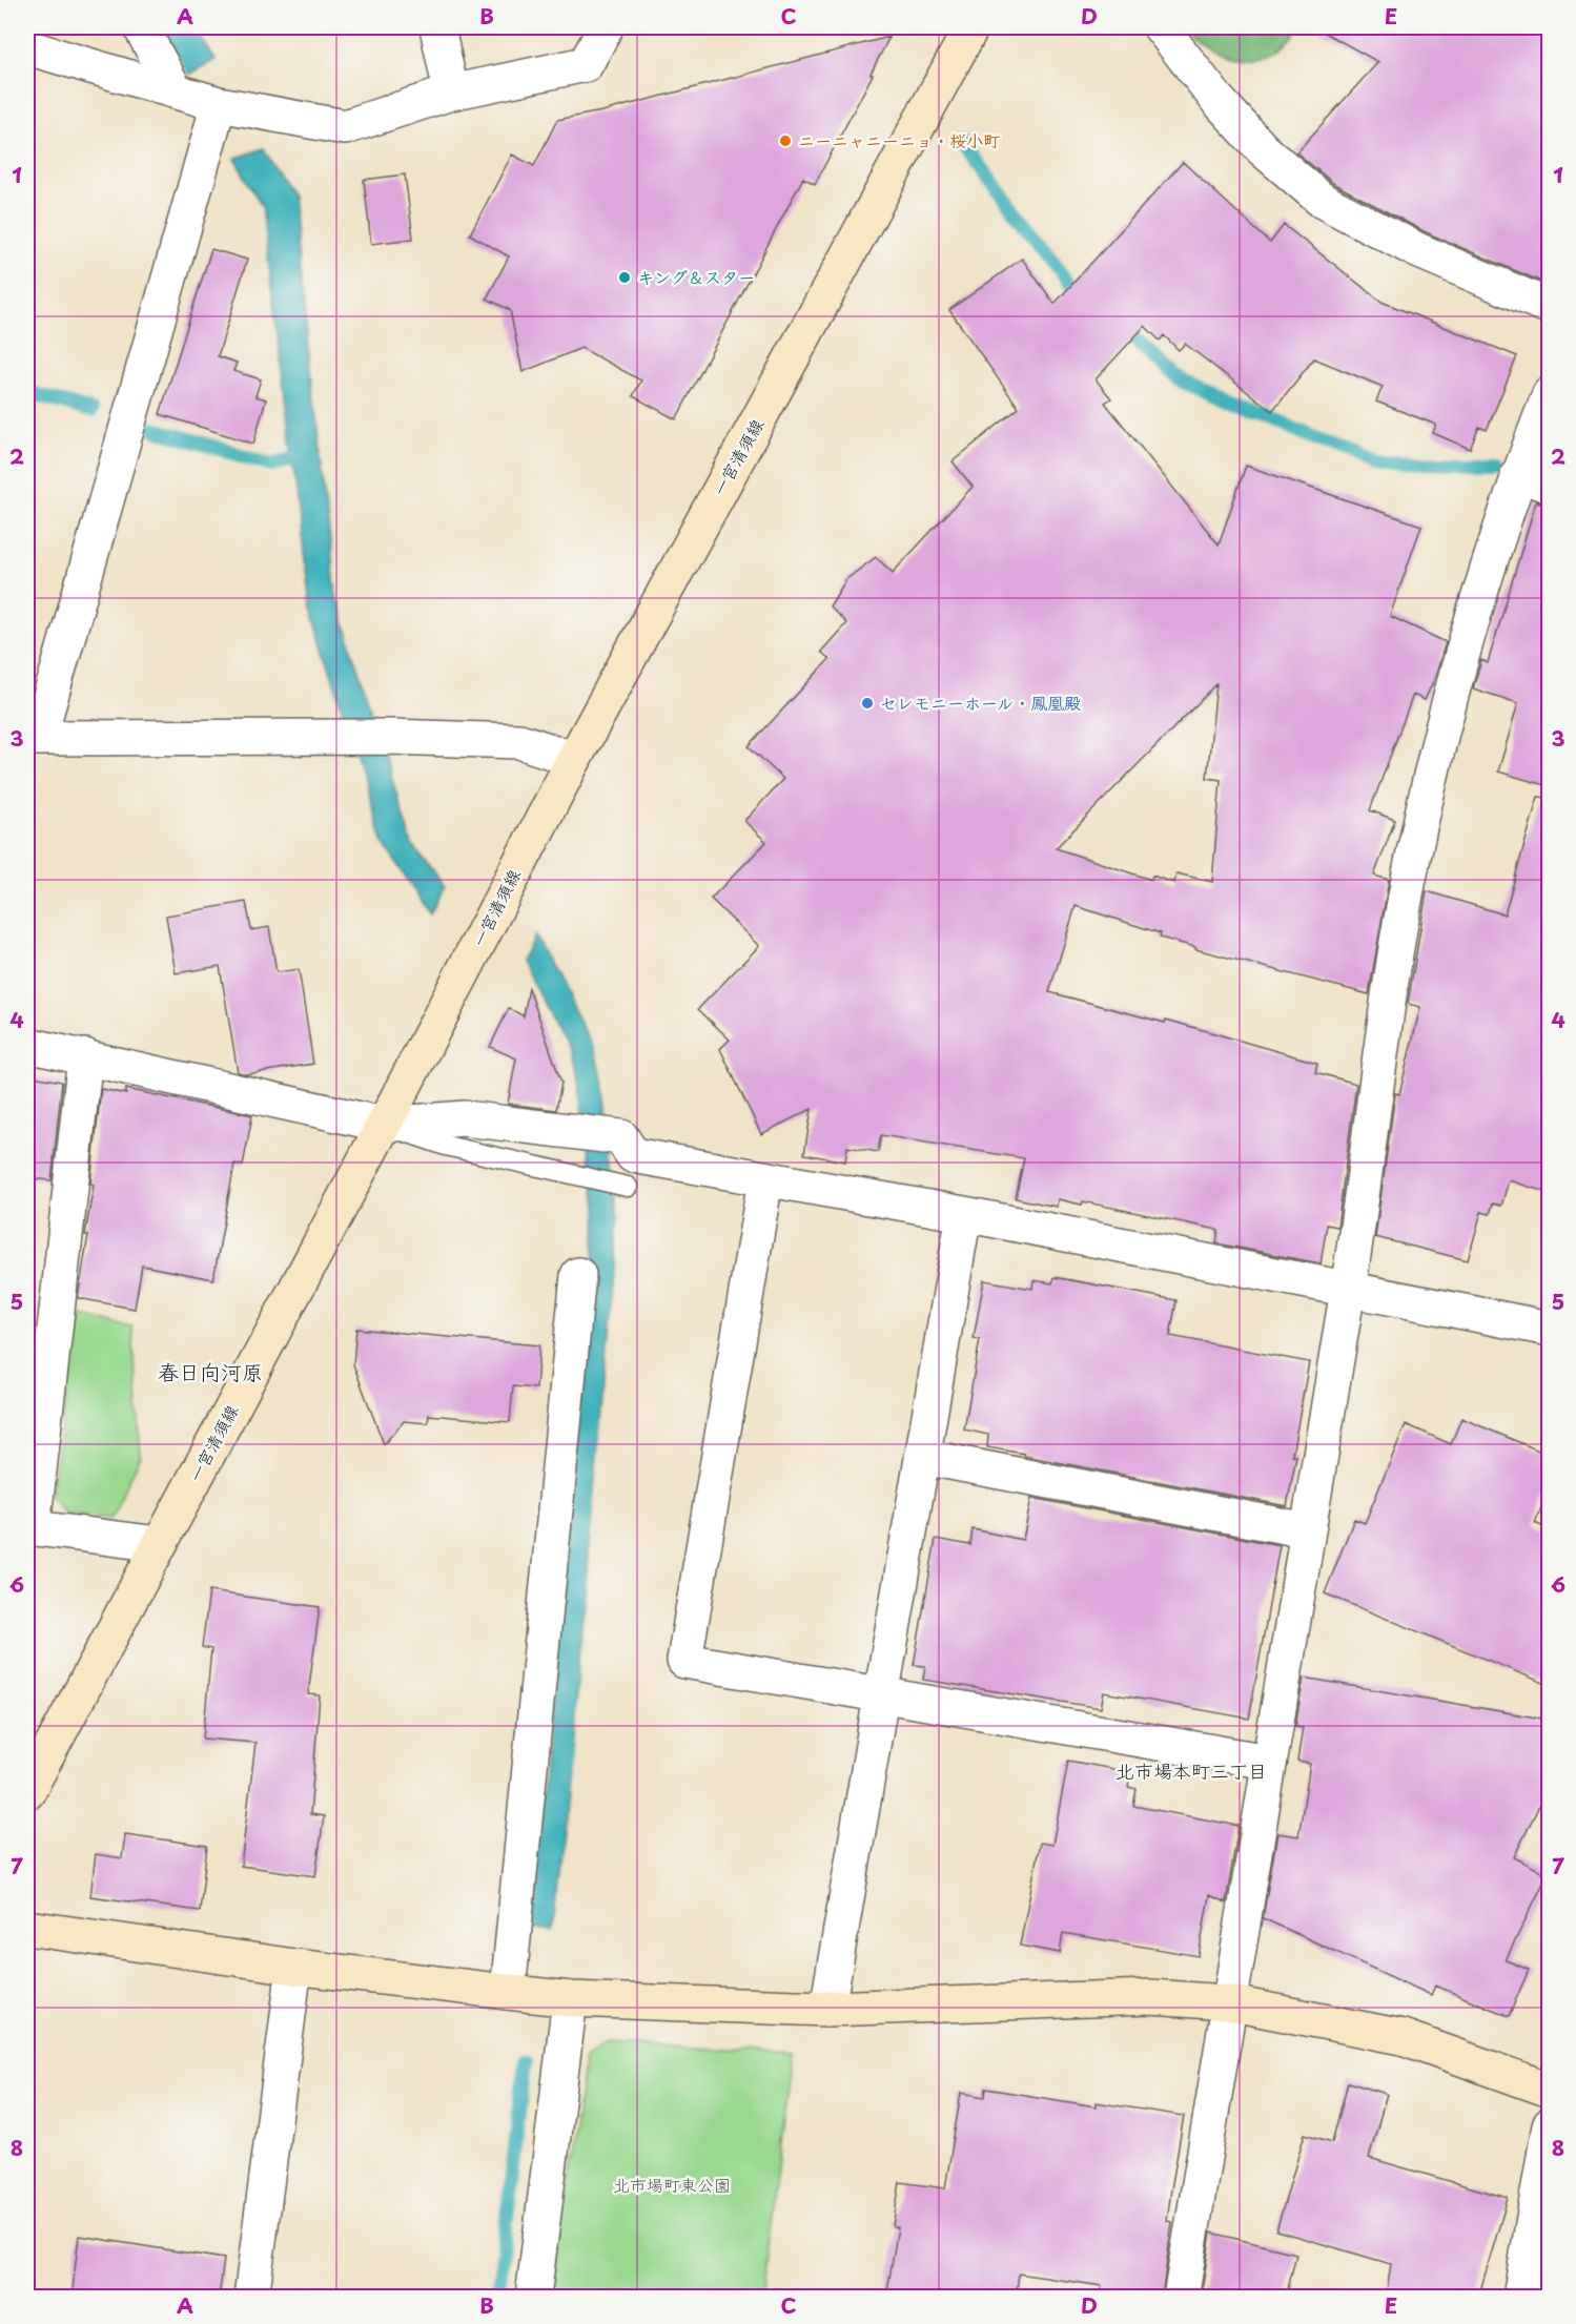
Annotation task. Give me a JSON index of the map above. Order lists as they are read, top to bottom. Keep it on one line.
{"streets":{"main road":["一宮清須線"]},"districts":["春日向河原","北市場本町三丁目"],"parks":["北市場町東公園"],"places":["ニーニャニーニョ・桜小町","キング＆スター","セレモニーホール・鳳凰殿"],"grid":{"columns":["A","B","C","D","E"],"rows":["1","2","3","4","5","6","7","8"]}}
